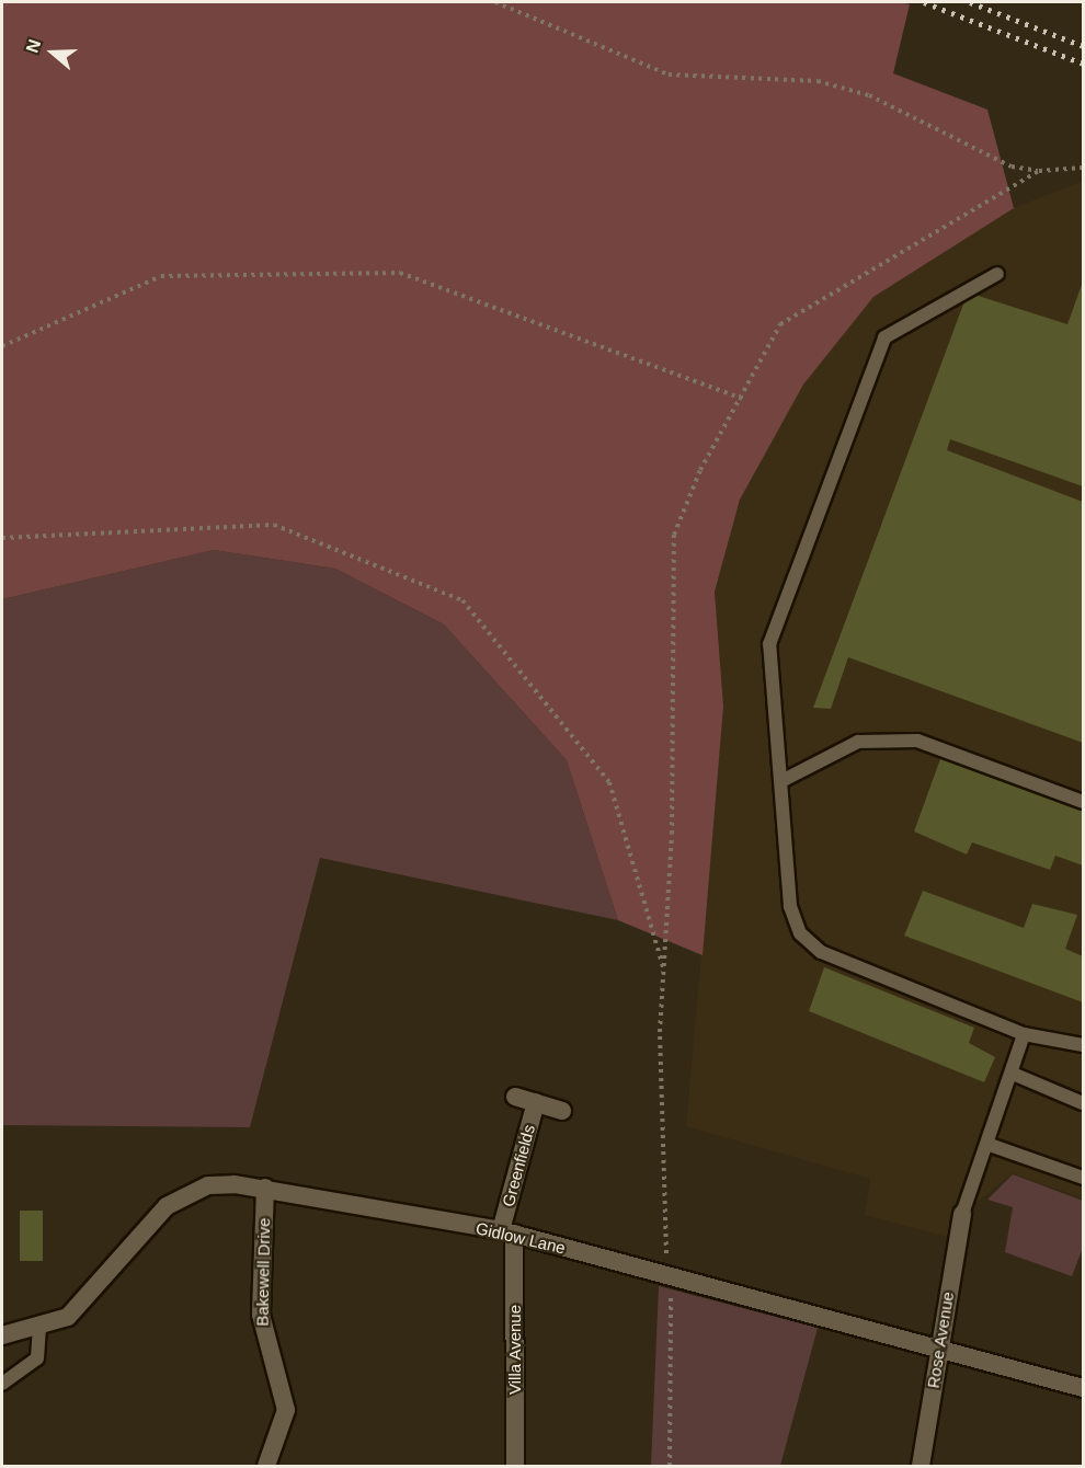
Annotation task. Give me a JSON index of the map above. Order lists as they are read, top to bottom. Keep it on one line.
{"streets":{"street":["Greenfields","Gidlow Lane","Bakewell Drive","Rose Avenue","Villa Avenue"]},"crossings":[["Greenfields","Gidlow Lane"],["Greenfields","Villa Avenue"],["Gidlow Lane","Bakewell Drive"],["Gidlow Lane","Rose Avenue"],["Gidlow Lane","Villa Avenue"]],"north":"left"}
